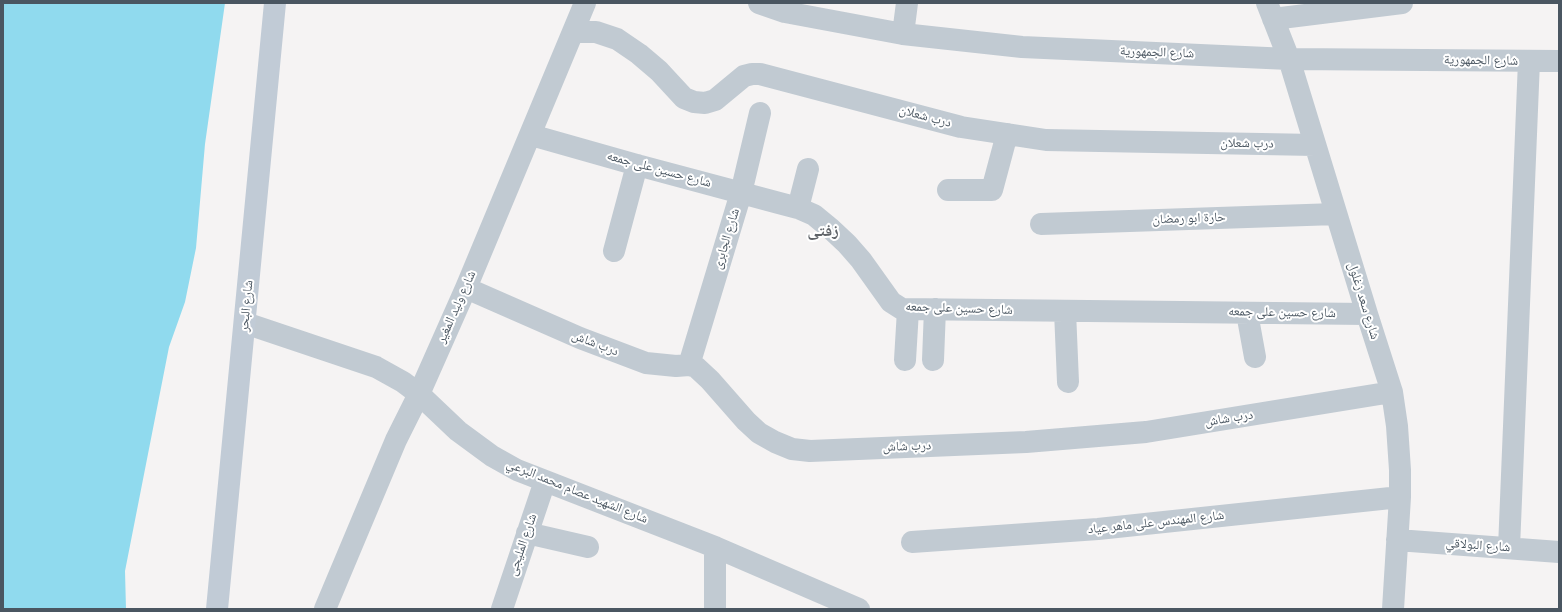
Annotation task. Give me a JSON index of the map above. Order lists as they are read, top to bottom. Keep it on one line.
{"streets":{"street":["شارع الجمهورية","درب شعلان","شارع حسين على جمعه","حارة ابو رمضان","شارع الجابرى","شارع سعد زغلول","شارع البحر","شارع وليد المغير","درب شاش","شارع الشهيد عصام محمد البرعي","شارع المهندس على ماهر عياد","شارع المليجى","شارع البولاقي"]},"crossings":[["شارع الجمهورية","شارع سعد زغلول"],["درب شعلان","شارع سعد زغلول"],["درب شعلان","شارع وليد المغير"],["شارع حسين على جمعه","شارع الجابرى"],["شارع حسين على جمعه","شارع سعد زغلول"],["شارع حسين على جمعه","شارع وليد المغير"],["حارة ابو رمضان","شارع سعد زغلول"],["شارع الجابرى","درب شاش"],["شارع سعد زغلول","درب شاش"],["شارع سعد زغلول","شارع المهندس على ماهر عياد"],["شارع سعد زغلول","شارع البولاقي"],["شارع البحر","شارع الشهيد عصام محمد البرعي"],["شارع وليد المغير","درب شاش"],["شارع وليد المغير","شارع الشهيد عصام محمد البرعي"],["شارع الشهيد عصام محمد البرعي","شارع المليجى"]],"districts":["زفتى"]}
